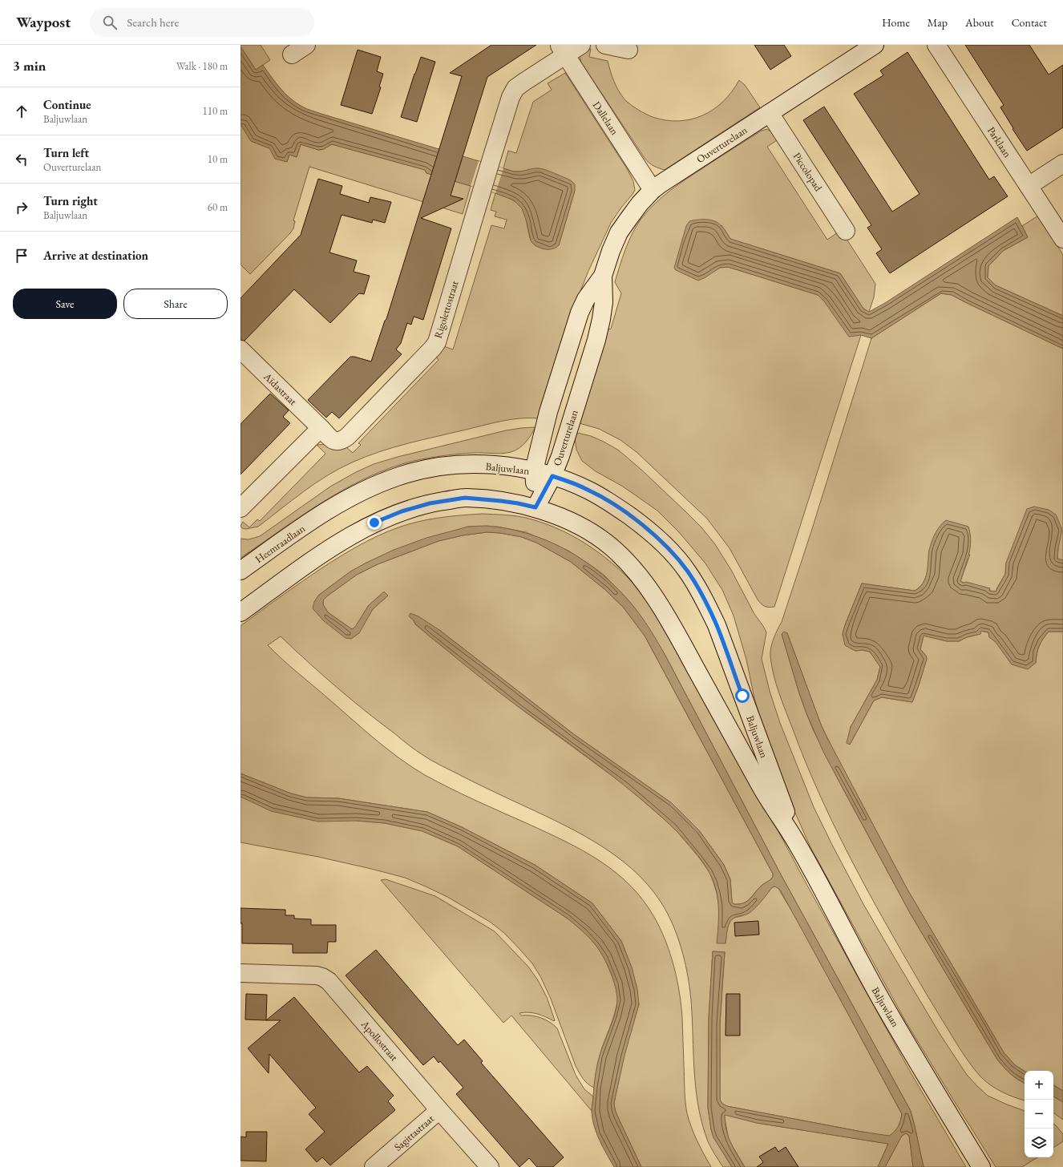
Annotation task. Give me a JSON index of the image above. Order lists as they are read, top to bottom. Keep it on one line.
{"streets":{"street":["Dallelaan","Parklaan","Ouverturelaan","Piccolopad","Rigolettostraat","Aïdastraat","Baljuwlaan","Heemraadlaan","Apollostraat","Sagittastraat"]},"crossings":[["Dallelaan","Ouverturelaan"],["Dallelaan","Rigolettostraat"],["Ouverturelaan","Piccolopad"],["Ouverturelaan","Baljuwlaan"],["Rigolettostraat","Aïdastraat"],["Baljuwlaan","Heemraadlaan"],["Apollostraat","Sagittastraat"]],"page":{"header":"Waypost","search":"Search here","nav":["Home","Map","About","Contact"],"heading":["3 min","Walk · 180 m"],"list":[["Continue","Baljuwlaan","110 m"],["Turn left","Ouverturelaan","10 m"],["Turn right","Baljuwlaan","60 m"],"Arrive at destination"],"buttons":["Save","Share"],"map_buttons":["+","−"]}}
